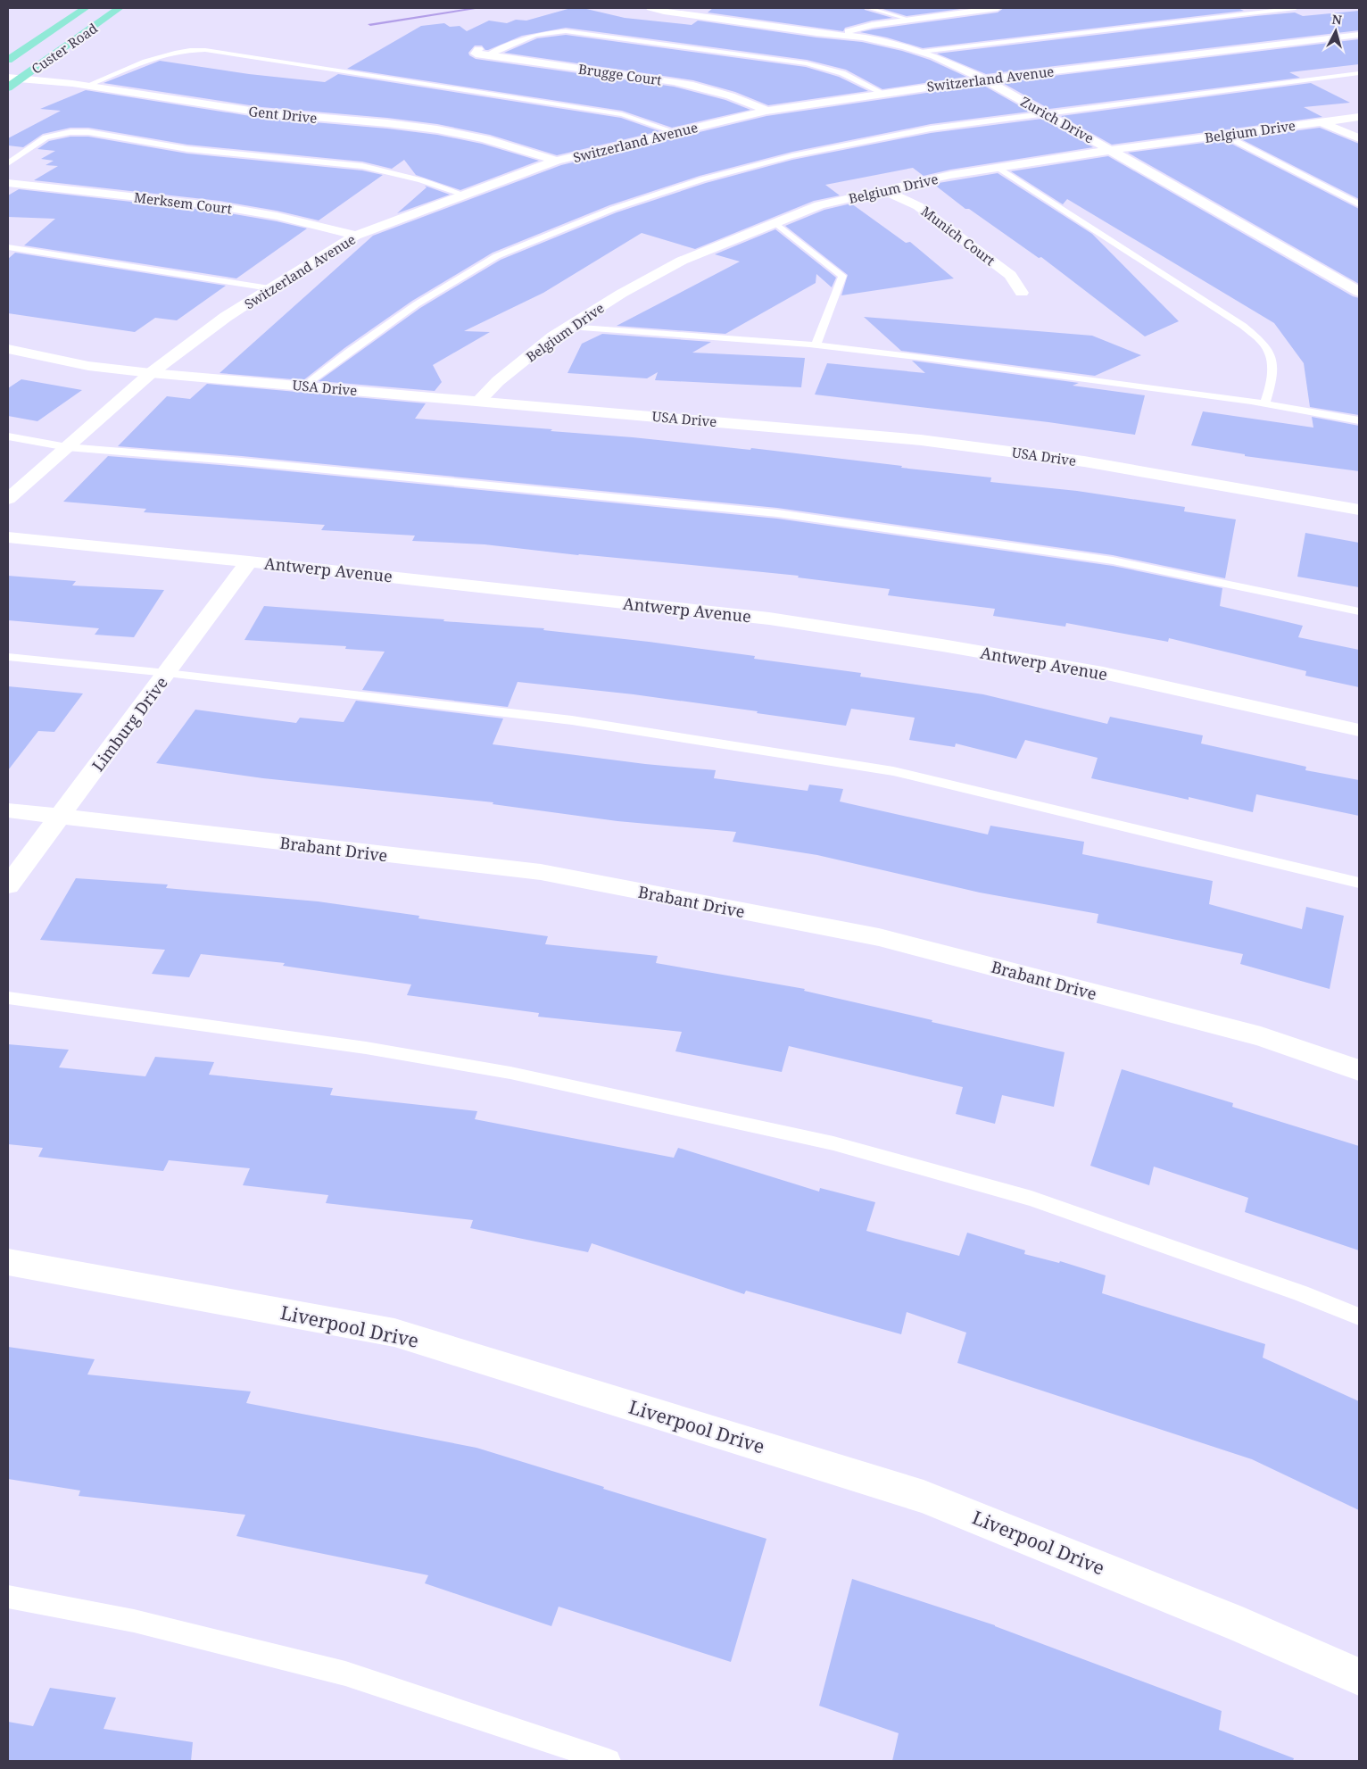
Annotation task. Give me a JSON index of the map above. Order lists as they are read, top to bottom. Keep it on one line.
{"streets":{"main road":["Custer Road"],"street":["Brugge Court","Switzerland Avenue","Gent Drive","Zurich Drive","Belgium Drive","Merksem Court","Munich Court","USA Drive","Antwerp Avenue","Limburg Drive","Brabant Drive","Liverpool Drive"]},"crossings":[["Custer Road","Gent Drive"],["Brugge Court","Switzerland Avenue"],["Switzerland Avenue","Gent Drive"],["Switzerland Avenue","Zurich Drive"],["Switzerland Avenue","Merksem Court"],["Switzerland Avenue","USA Drive"],["Zurich Drive","Belgium Drive"],["Belgium Drive","Munich Court"],["Belgium Drive","USA Drive"],["Antwerp Avenue","Limburg Drive"],["Limburg Drive","Brabant Drive"]],"north":"top"}
